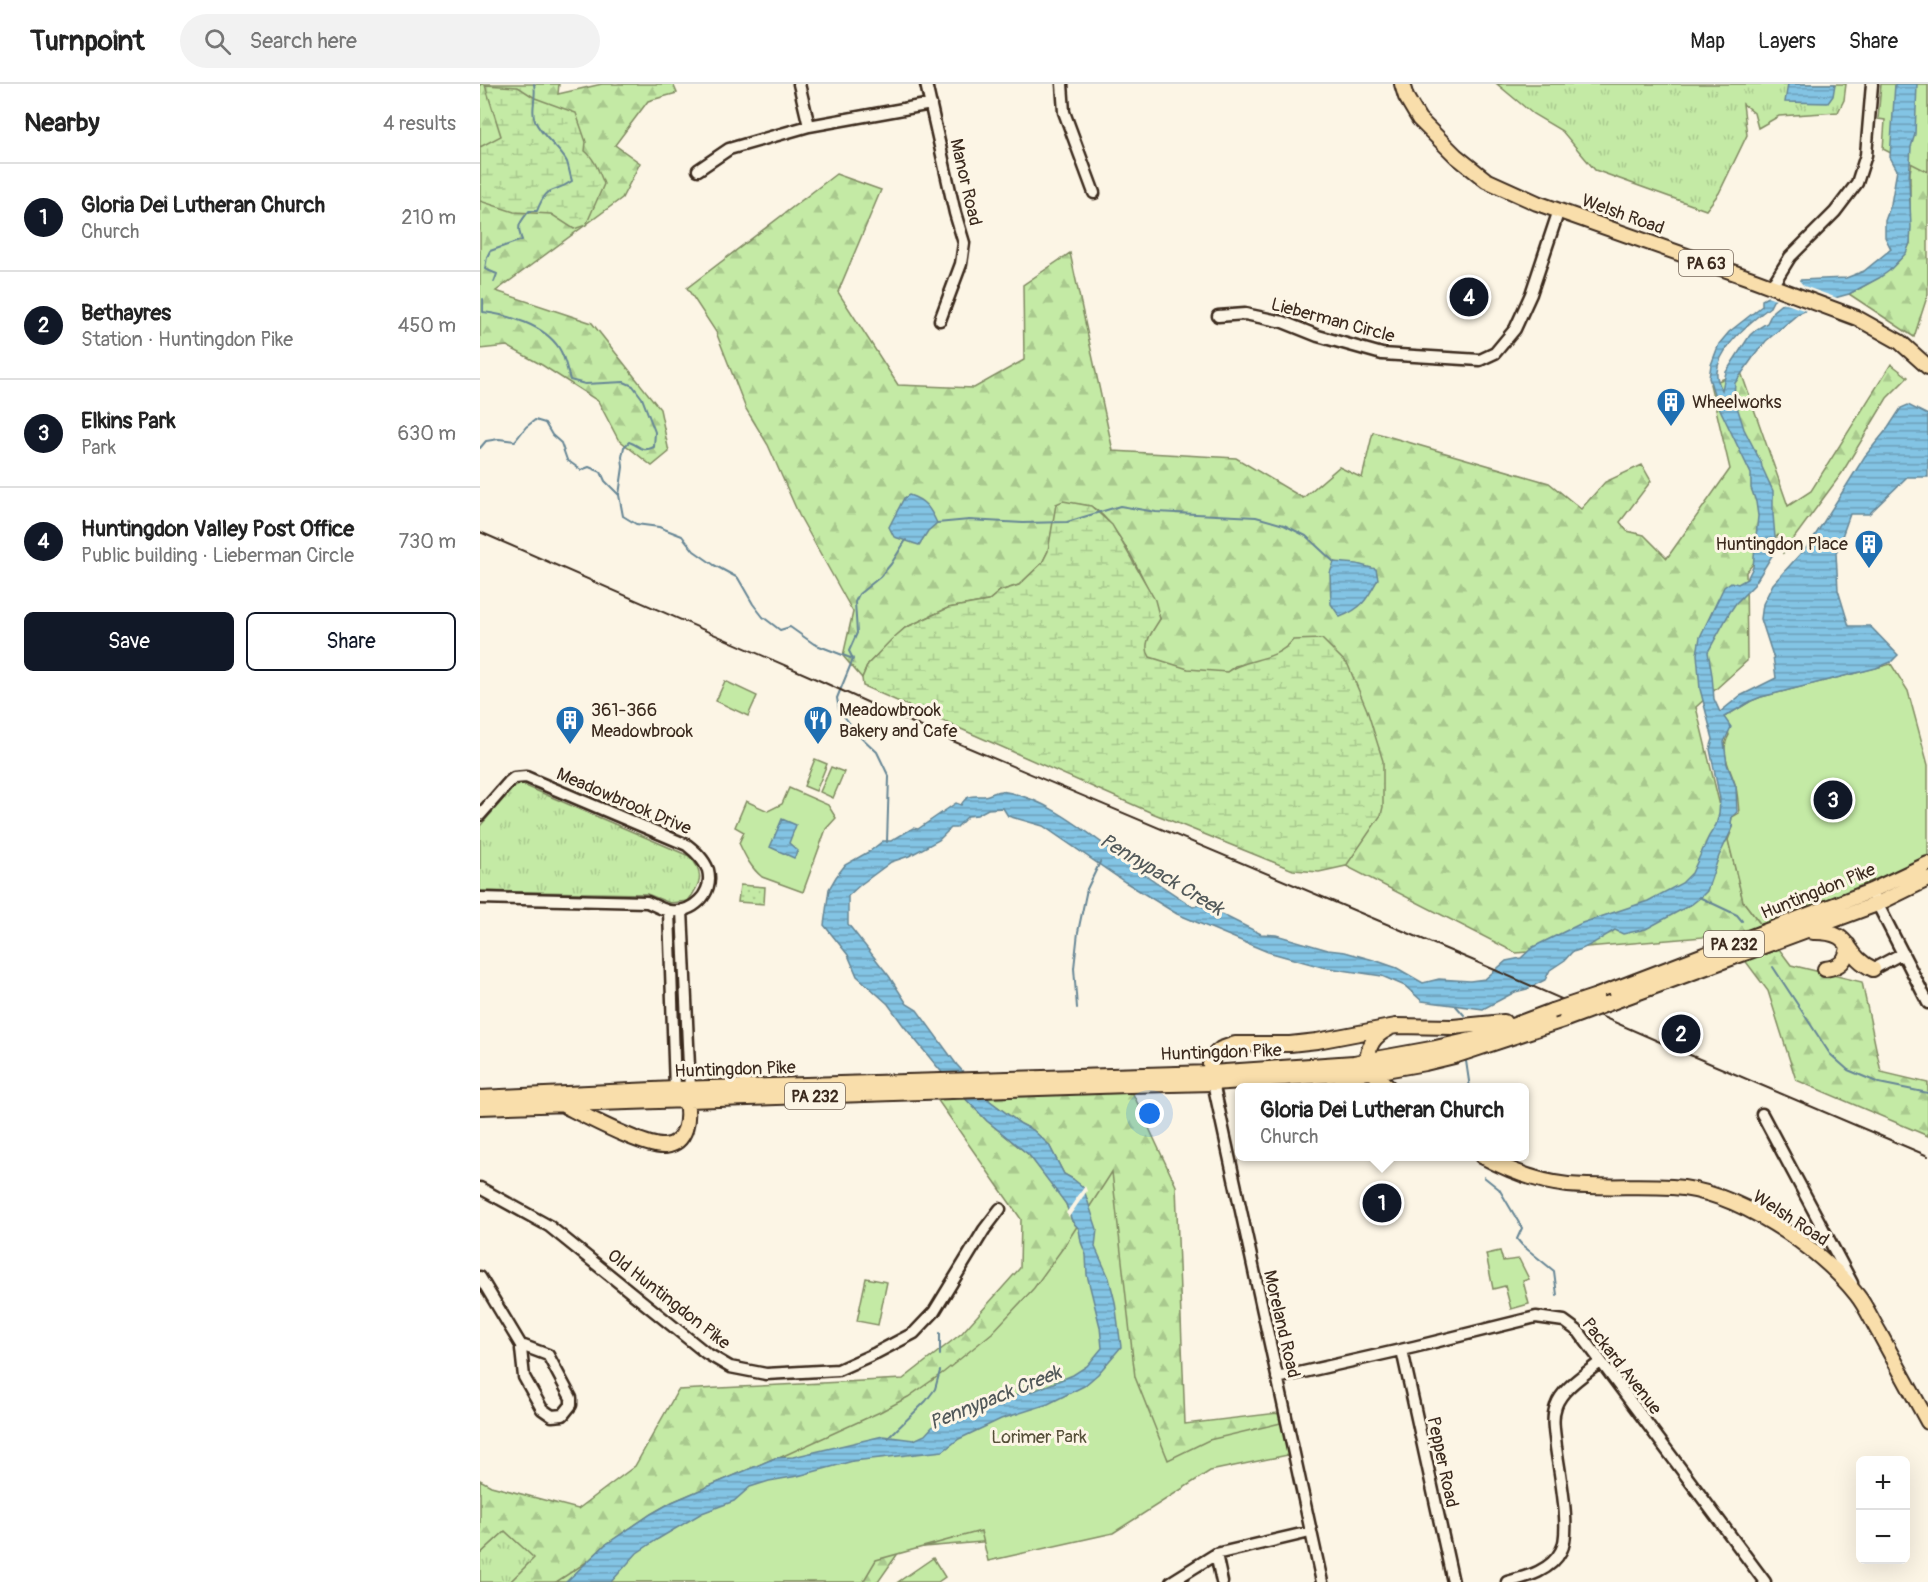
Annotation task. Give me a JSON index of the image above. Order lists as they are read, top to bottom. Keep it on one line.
{"streets":{"main road":["Welsh Road","PA 63","Huntingdon Pike","PA 232"],"street":["Manor Road","Lieberman Circle","Meadowbrook Drive","Old Huntingdon Pike","Moreland Road","Packard Avenue","Pepper Road"]},"crossings":[["Welsh Road","Lieberman Circle"],["Huntingdon Pike","Moreland Road"],["Moreland Road","Packard Avenue"],["Packard Avenue","Pepper Road"]],"water":["Pennypack Creek"],"parks":["Lorimer Park"],"places":{"building":["Wheelworks","Huntingdon Place","361-366 Meadowbrook"],"restaurant":["Meadowbrook Bakery and Cafe"]},"page":{"header":"Turnpoint","search":"Search here","nav":["Map","Layers","Share"],"heading":["Nearby","4 results"],"list":[{"mark":"1","name":"Gloria Dei Lutheran Church","note":"Church","value":"210 m"},{"mark":"2","name":"Bethayres","note":"Station · Huntingdon Pike","value":"450 m"},{"mark":"3","name":"Elkins Park","note":"Park","value":"630 m"},{"mark":"4","name":"Huntingdon Valley Post Office","note":"Public building · Lieberman Circle","value":"730 m"}],"pins":["4","3","2","1"],"buttons":["Save","Share"],"popup":["Gloria Dei Lutheran Church","Church"],"map_buttons":["+","−"]}}
